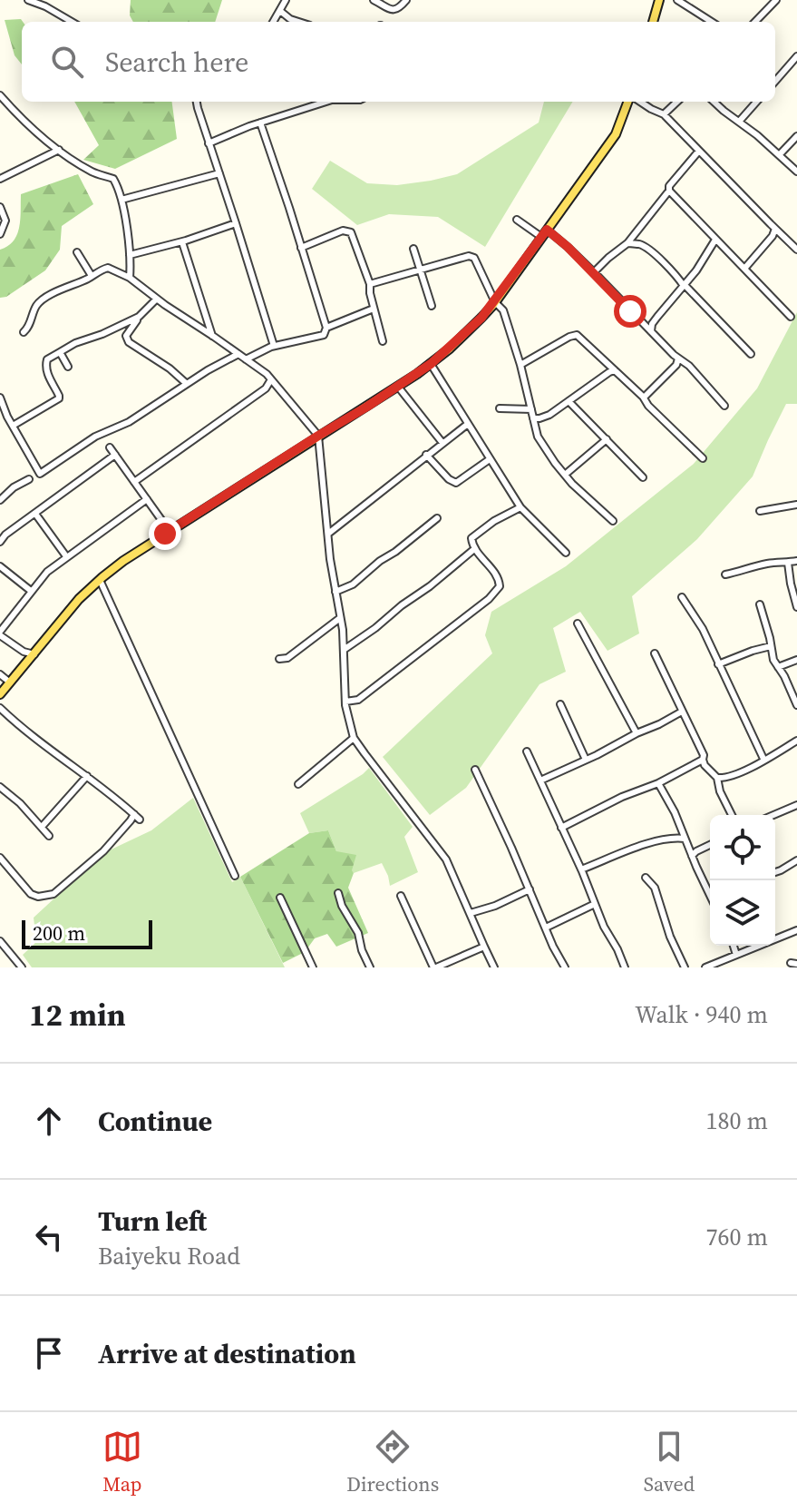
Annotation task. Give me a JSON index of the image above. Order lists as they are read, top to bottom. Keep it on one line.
{"scale_bar":"200 m","page":{"search":"Search here","scale":"200 m","heading":["12 min","Walk · 940 m"],"list":[["Continue","180 m"],["Turn left","Baiyeku Road","760 m"],"Arrive at destination"],"nav":["Map","Directions","Saved"]}}
